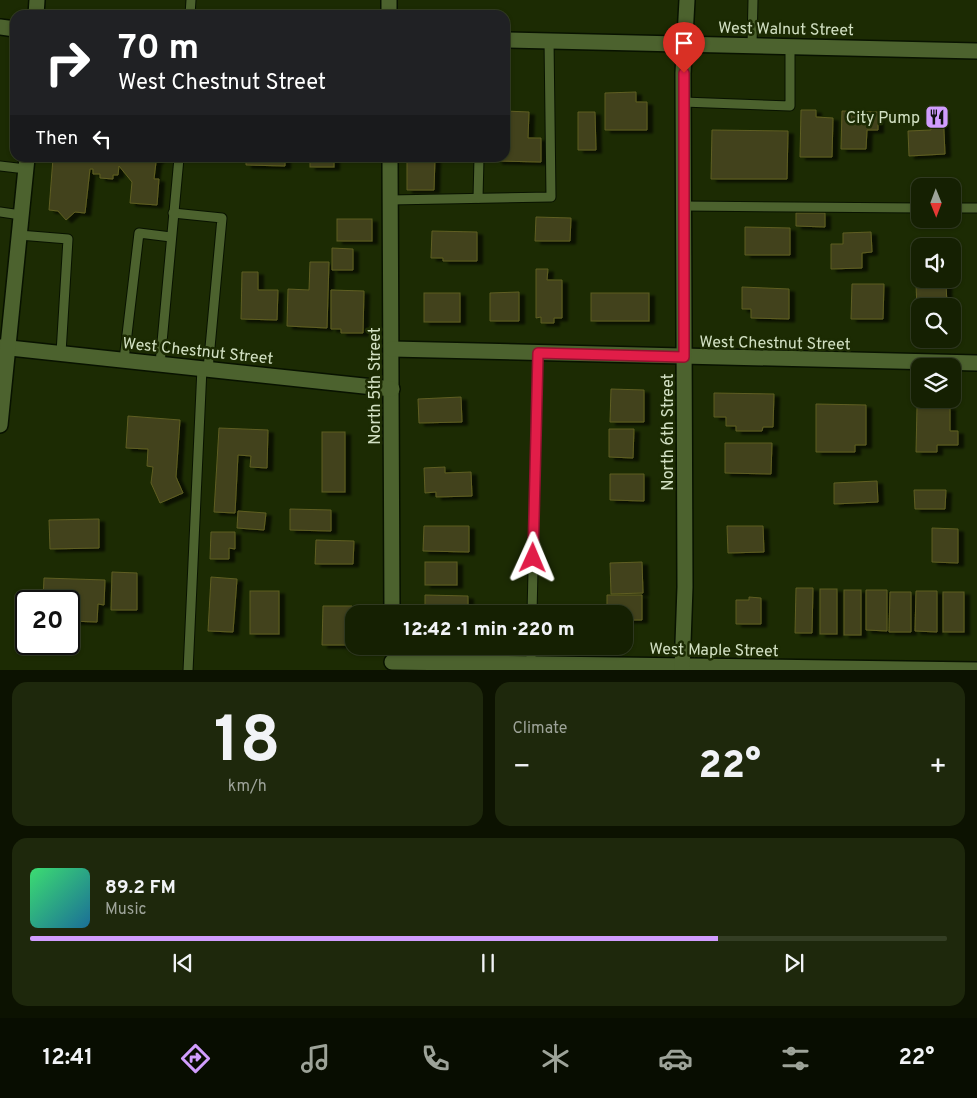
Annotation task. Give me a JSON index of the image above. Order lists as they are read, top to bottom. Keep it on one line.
{"streets":{"street":["West Walnut Street","West Chestnut Street","North 5th Street","North 6th Street","West Maple Street"]},"crossings":[["West Walnut Street","North 6th Street"],["West Chestnut Street","North 5th Street"],["West Chestnut Street","North 6th Street"],["North 6th Street","West Maple Street"]],"places":{"restaurant":["City Pump"]},"north":"bottom","page":{"turn":["70 m","West Chestnut Street"],"then":"Then","limit":"20","trip":"12:42 · 1 min · 220 m","tile":[["18","km/h"],"Climate"],"heat":["−","22°","+"],"song":["89.2 FM","Music"],"tabs":["12:41","22°"]}}
